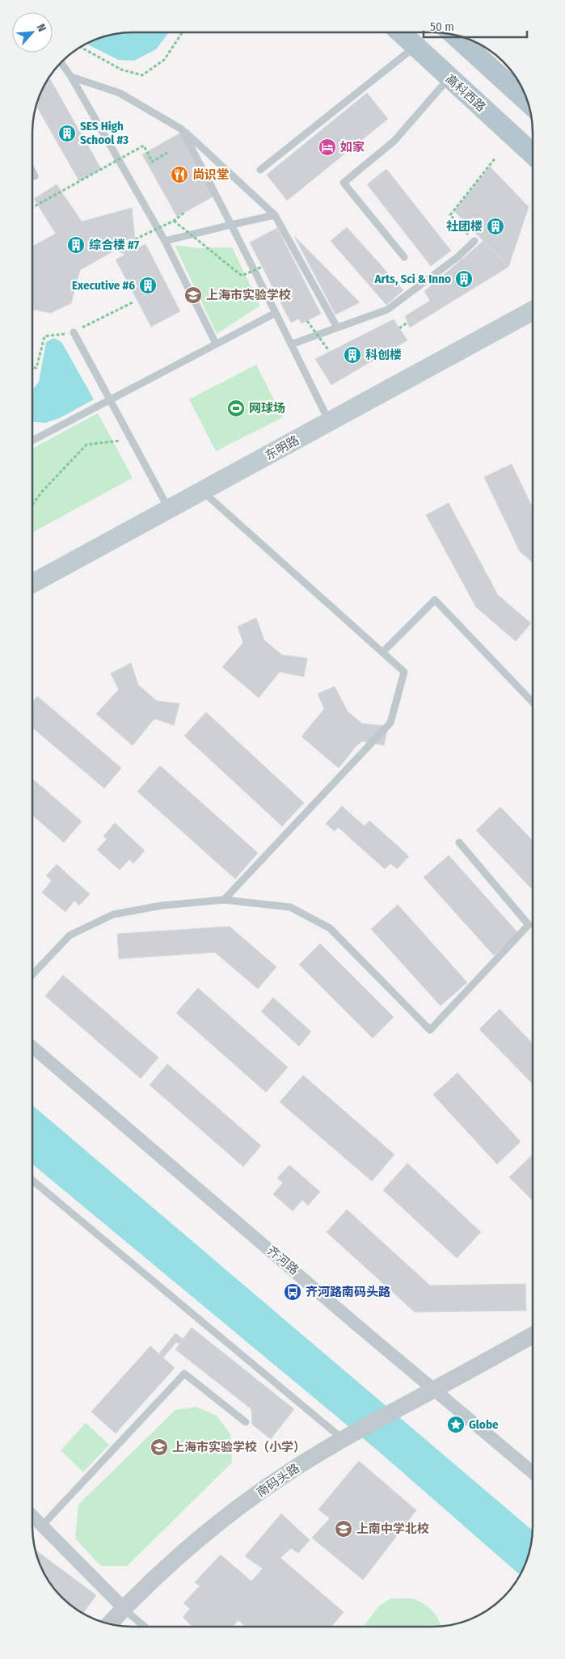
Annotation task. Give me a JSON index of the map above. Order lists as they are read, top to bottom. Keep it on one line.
{"streets":{"main road":["高科西路","东明路"],"street":["齐河路","南码头路"]},"crossings":[["齐河路","南码头路"]],"places":{"building":["SES High School #3","社团楼","综合楼 #7","Arts, Sci & Inno","Executive #6","科创楼"],"hotel":["如家"],"restaurant":["尚识堂"],"school or university":["上海市实验学校","上海市实验学校（小学）","上南中学北校"],"sports":["网球场"],"bus stop":["齐河路南码头路"],"place":["Globe"]},"scale_bar":"50 m","north":"top right"}
